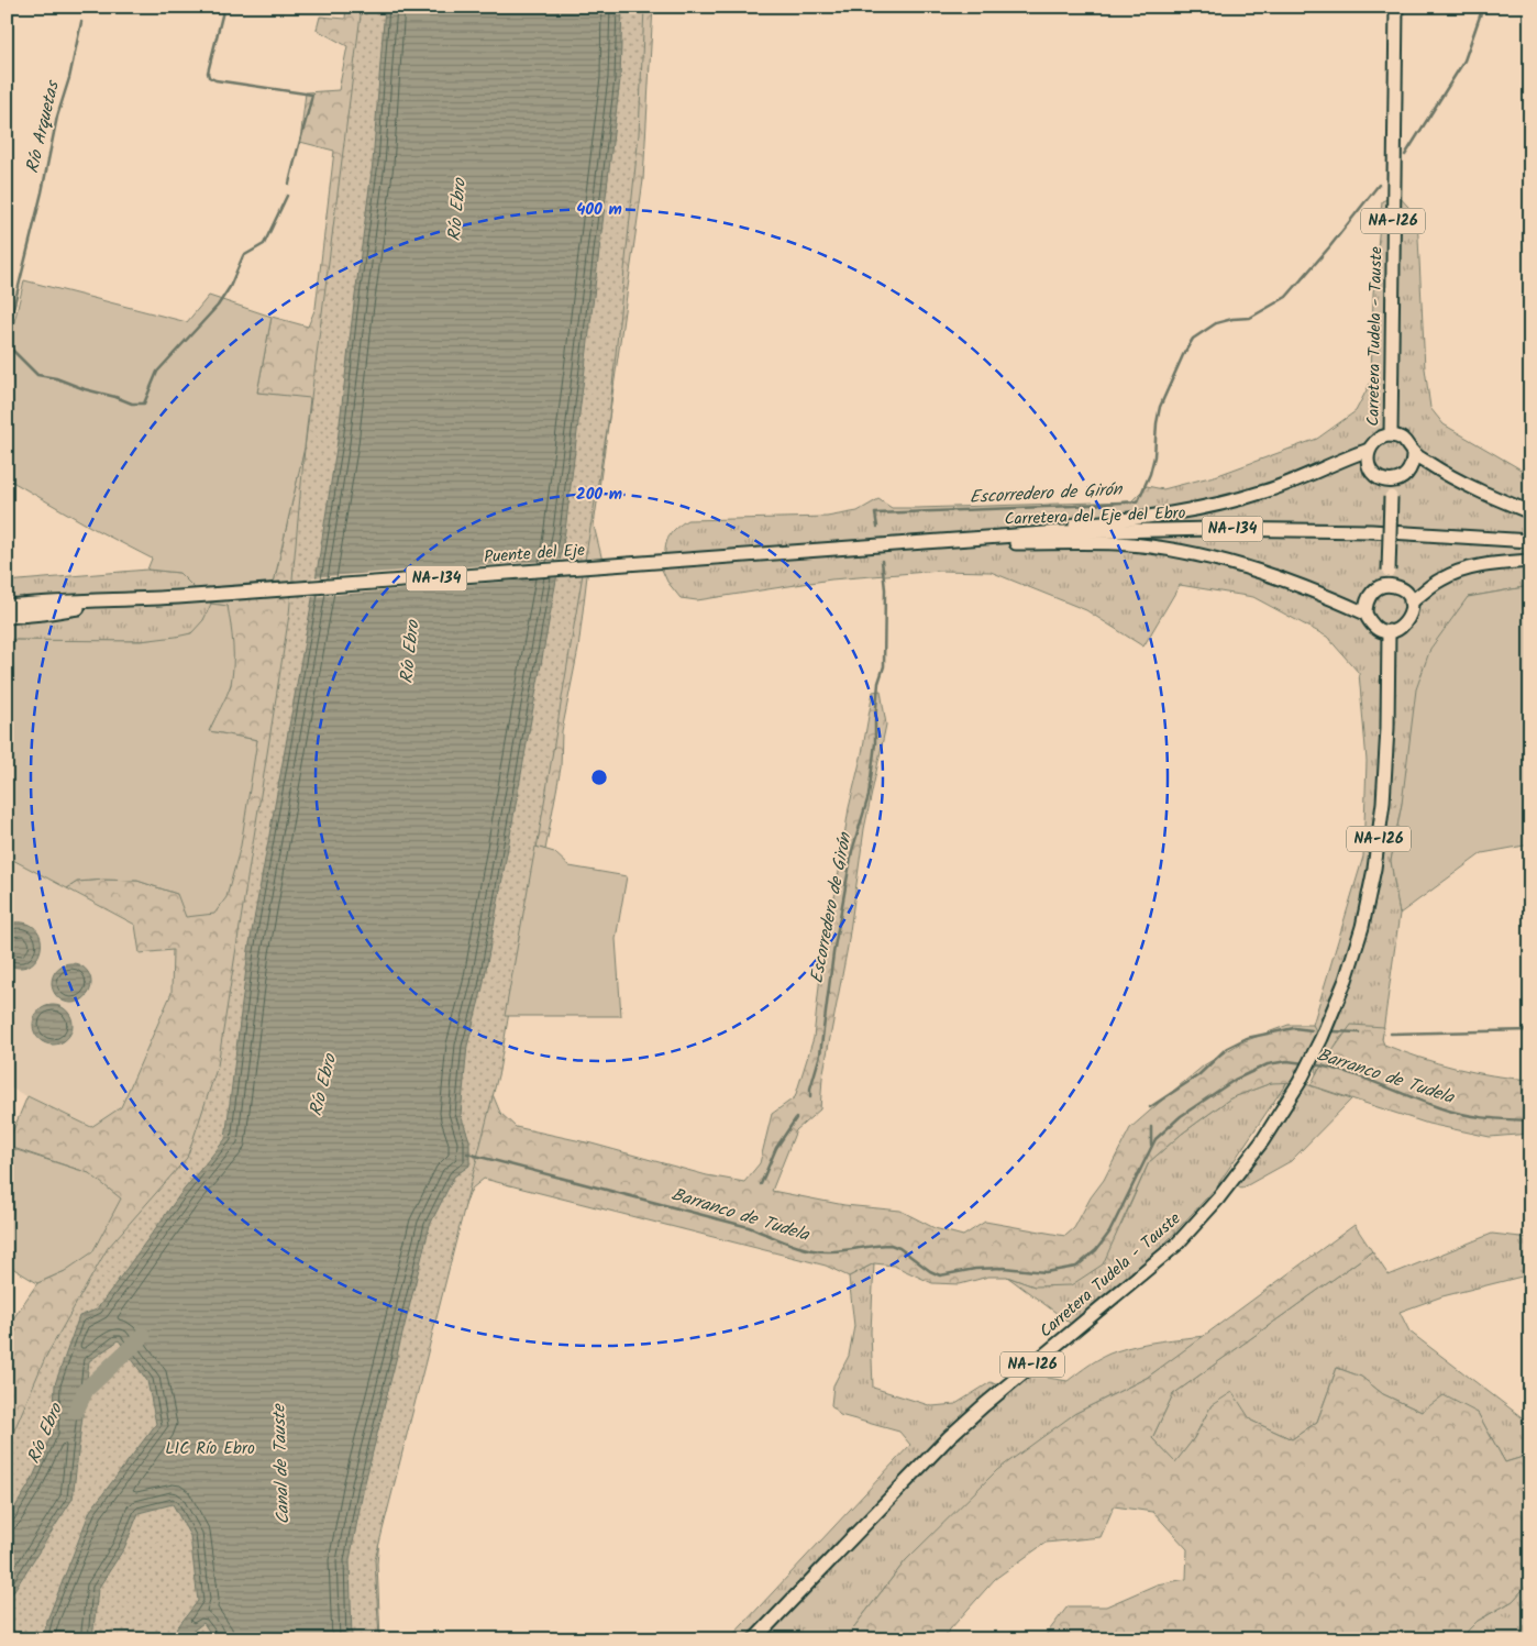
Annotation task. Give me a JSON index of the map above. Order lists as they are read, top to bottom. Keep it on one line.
{"streets":{"main road":["NA-126","Carretera Tudela - Tauste","Carretera del Eje del Ebro","NA-134","Puente del Eje"]},"crossings":[["Carretera del Eje del Ebro","Puente del Eje"],["NA-134","Puente del Eje"]],"water":["Río Arquetas","Río Ebro","Escorredero de Girón","Barranco de Tudela","Canal de Tauste"],"parks":["LIC Río Ebro"],"rings":["400 m","200 m"]}
